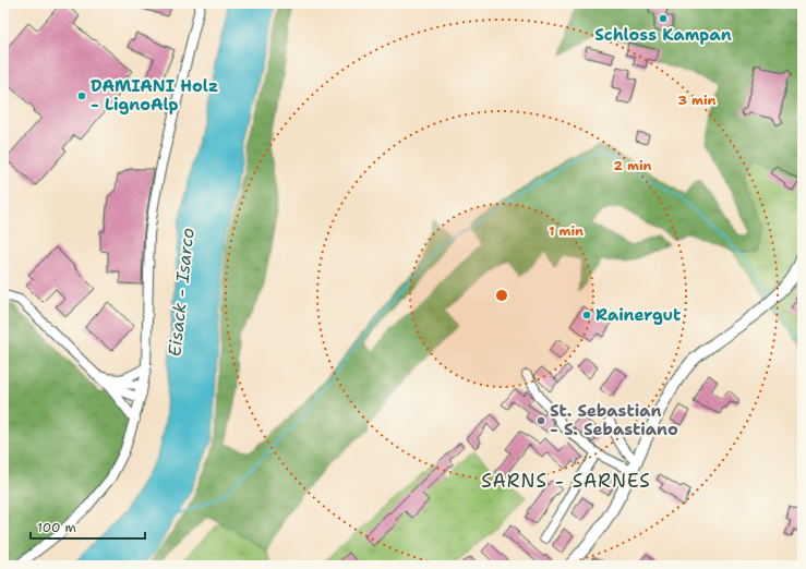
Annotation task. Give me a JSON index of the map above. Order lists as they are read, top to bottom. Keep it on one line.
{"districts":["SARNS - SARNES"],"water":["Eisack - Isarco"],"places":["Schloss Kampan","DAMIANI Holz - LignoAlp","Rainergut","St. Sebastian - S. Sebastiano"],"scale_bar":"100 m","rings":["3 min","2 min","1 min"]}
